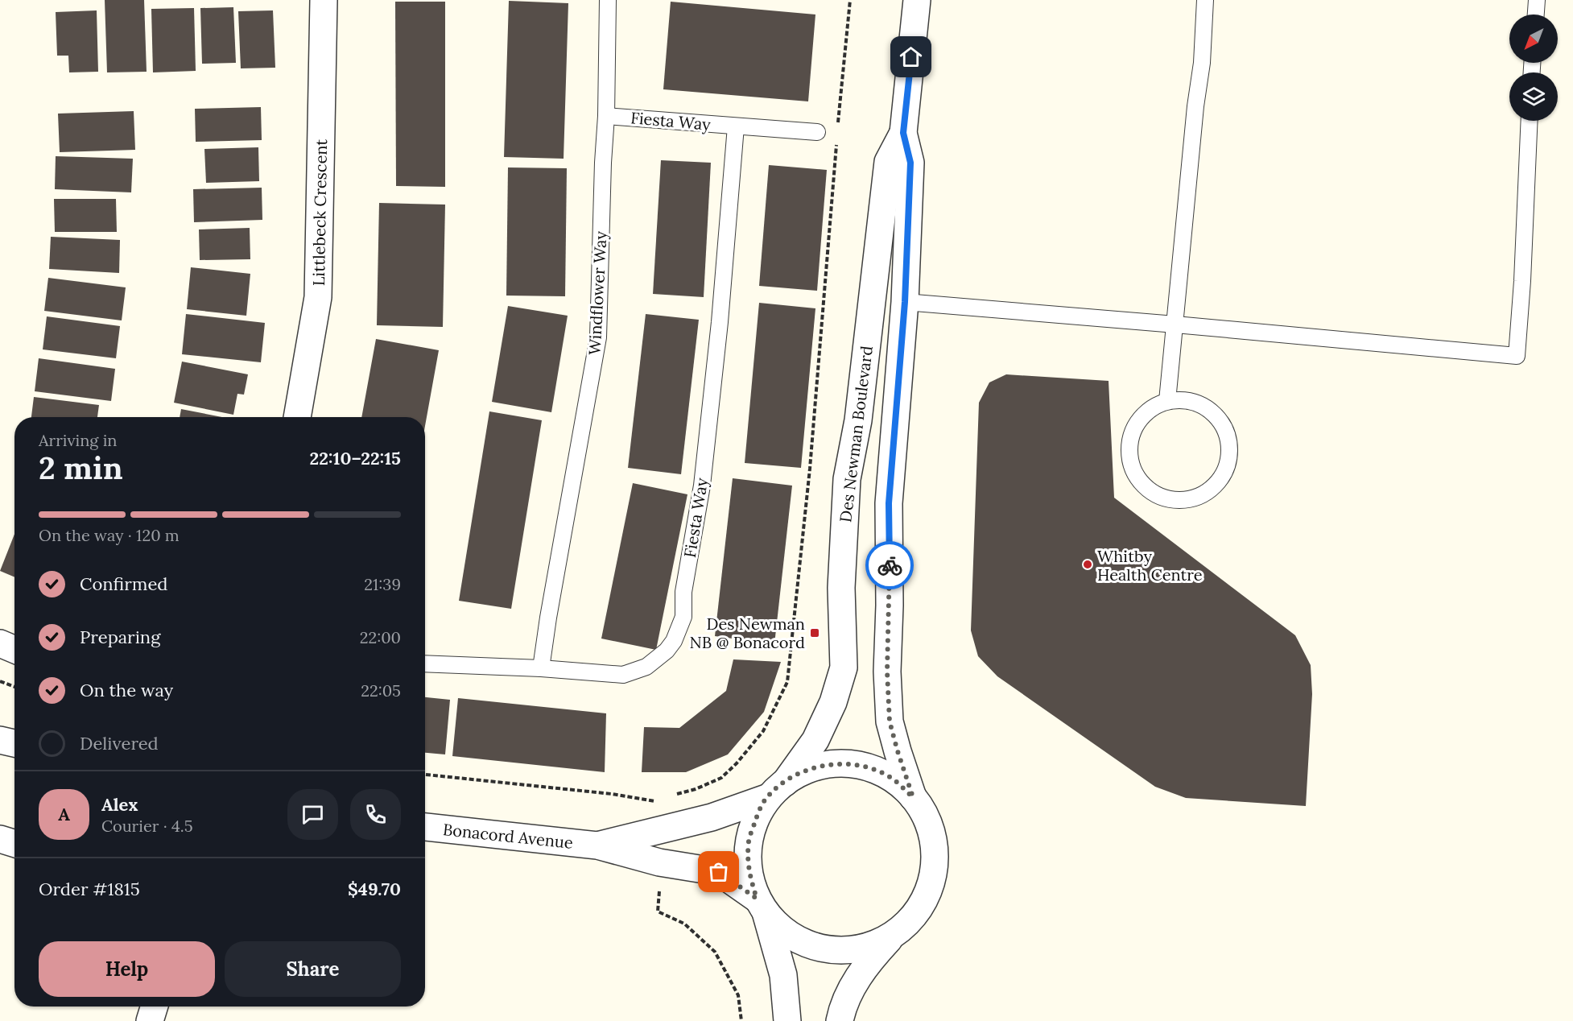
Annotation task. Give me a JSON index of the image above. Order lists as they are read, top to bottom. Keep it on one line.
{"streets":{"street":["Littlebeck Crescent","Des Newman Boulevard","Bonacord Avenue"],"lane":["Fiesta Way","Windflower Way"]},"crossings":[["Fiesta Way","Windflower Way"],["Des Newman Boulevard","Bonacord Avenue"]],"places":{"other":["Whitby Health Centre"],"transit":["Des Newman NB @ Bonacord"]},"north":"bottom left","page":{"heading":["2 min","Arriving in","22:10–22:15"],"panel":["Alex","Courier · 4.5","Order #1815","$49.70"],"bar":"On the way · 120 m","list":[["Confirmed","21:39"],["Preparing","22:00"],["On the way","22:05"],"Delivered"],"round":"A","buttons":["Help","Share"]}}
